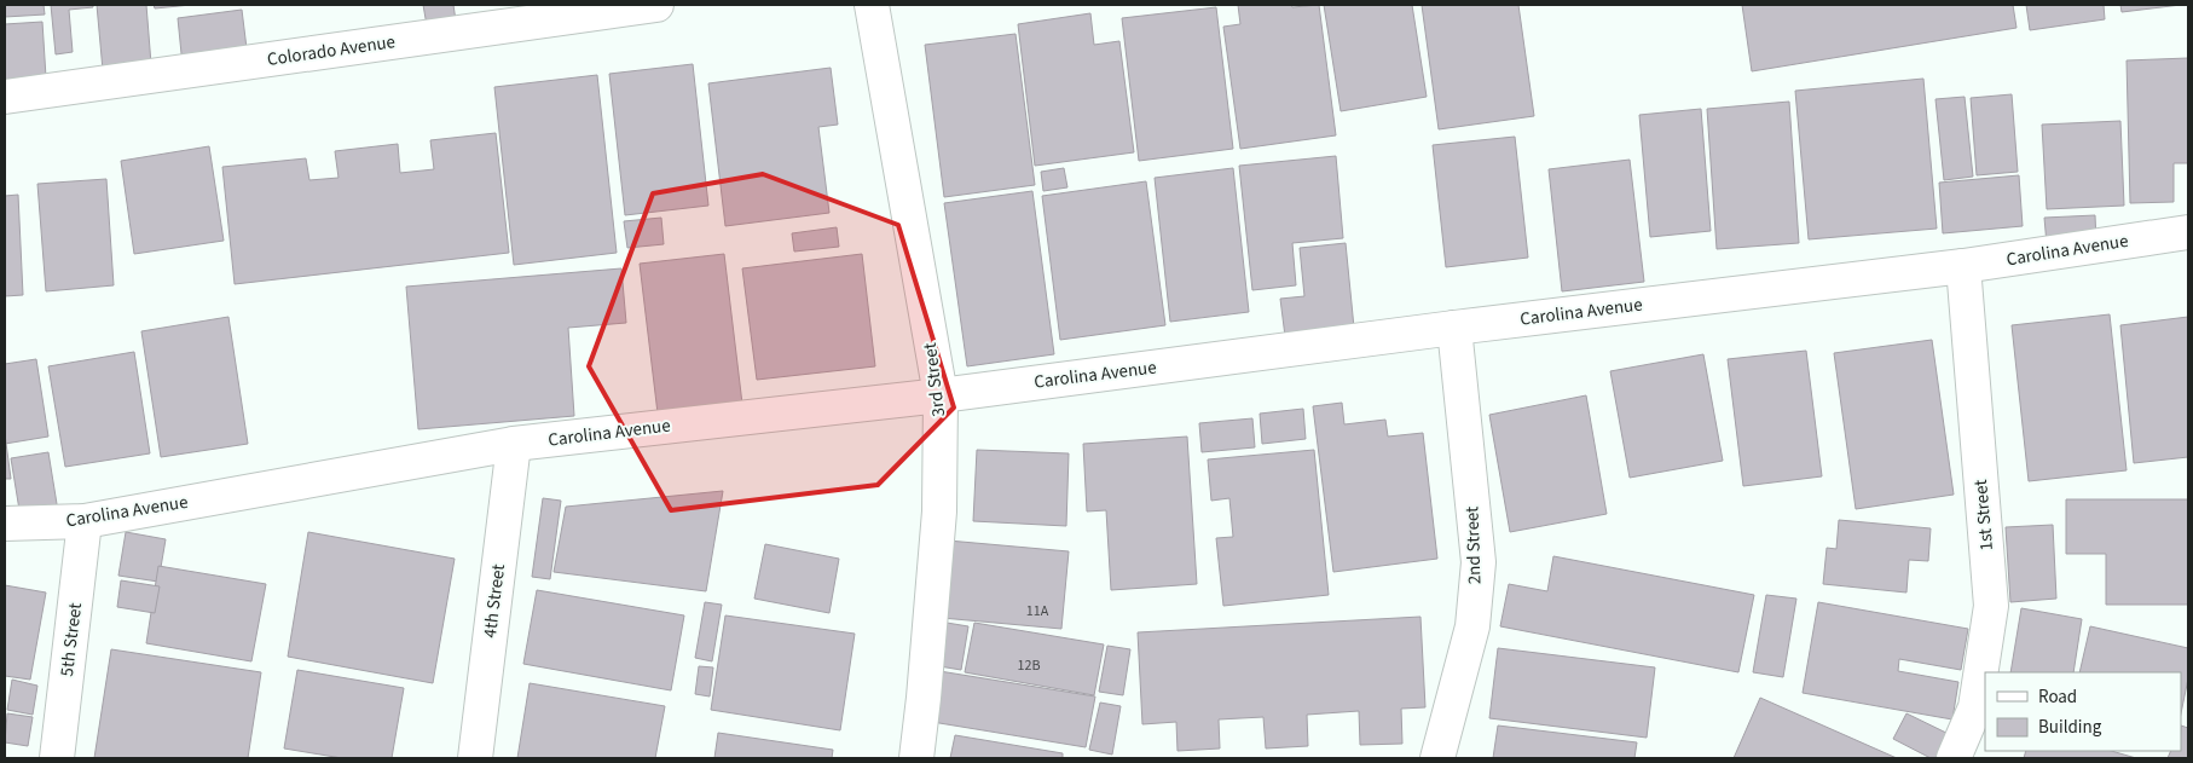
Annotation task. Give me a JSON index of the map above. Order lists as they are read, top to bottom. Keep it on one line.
{"streets":{"street":["Colorado Avenue","Carolina Avenue","3rd Street","1st Street","2nd Street","4th Street","5th Street"]},"crossings":[["Carolina Avenue","3rd Street"],["Carolina Avenue","1st Street"],["Carolina Avenue","2nd Street"],["Carolina Avenue","4th Street"],["Carolina Avenue","5th Street"]],"house_numbers":["11A","12B"],"legend":["Road","Building"]}
